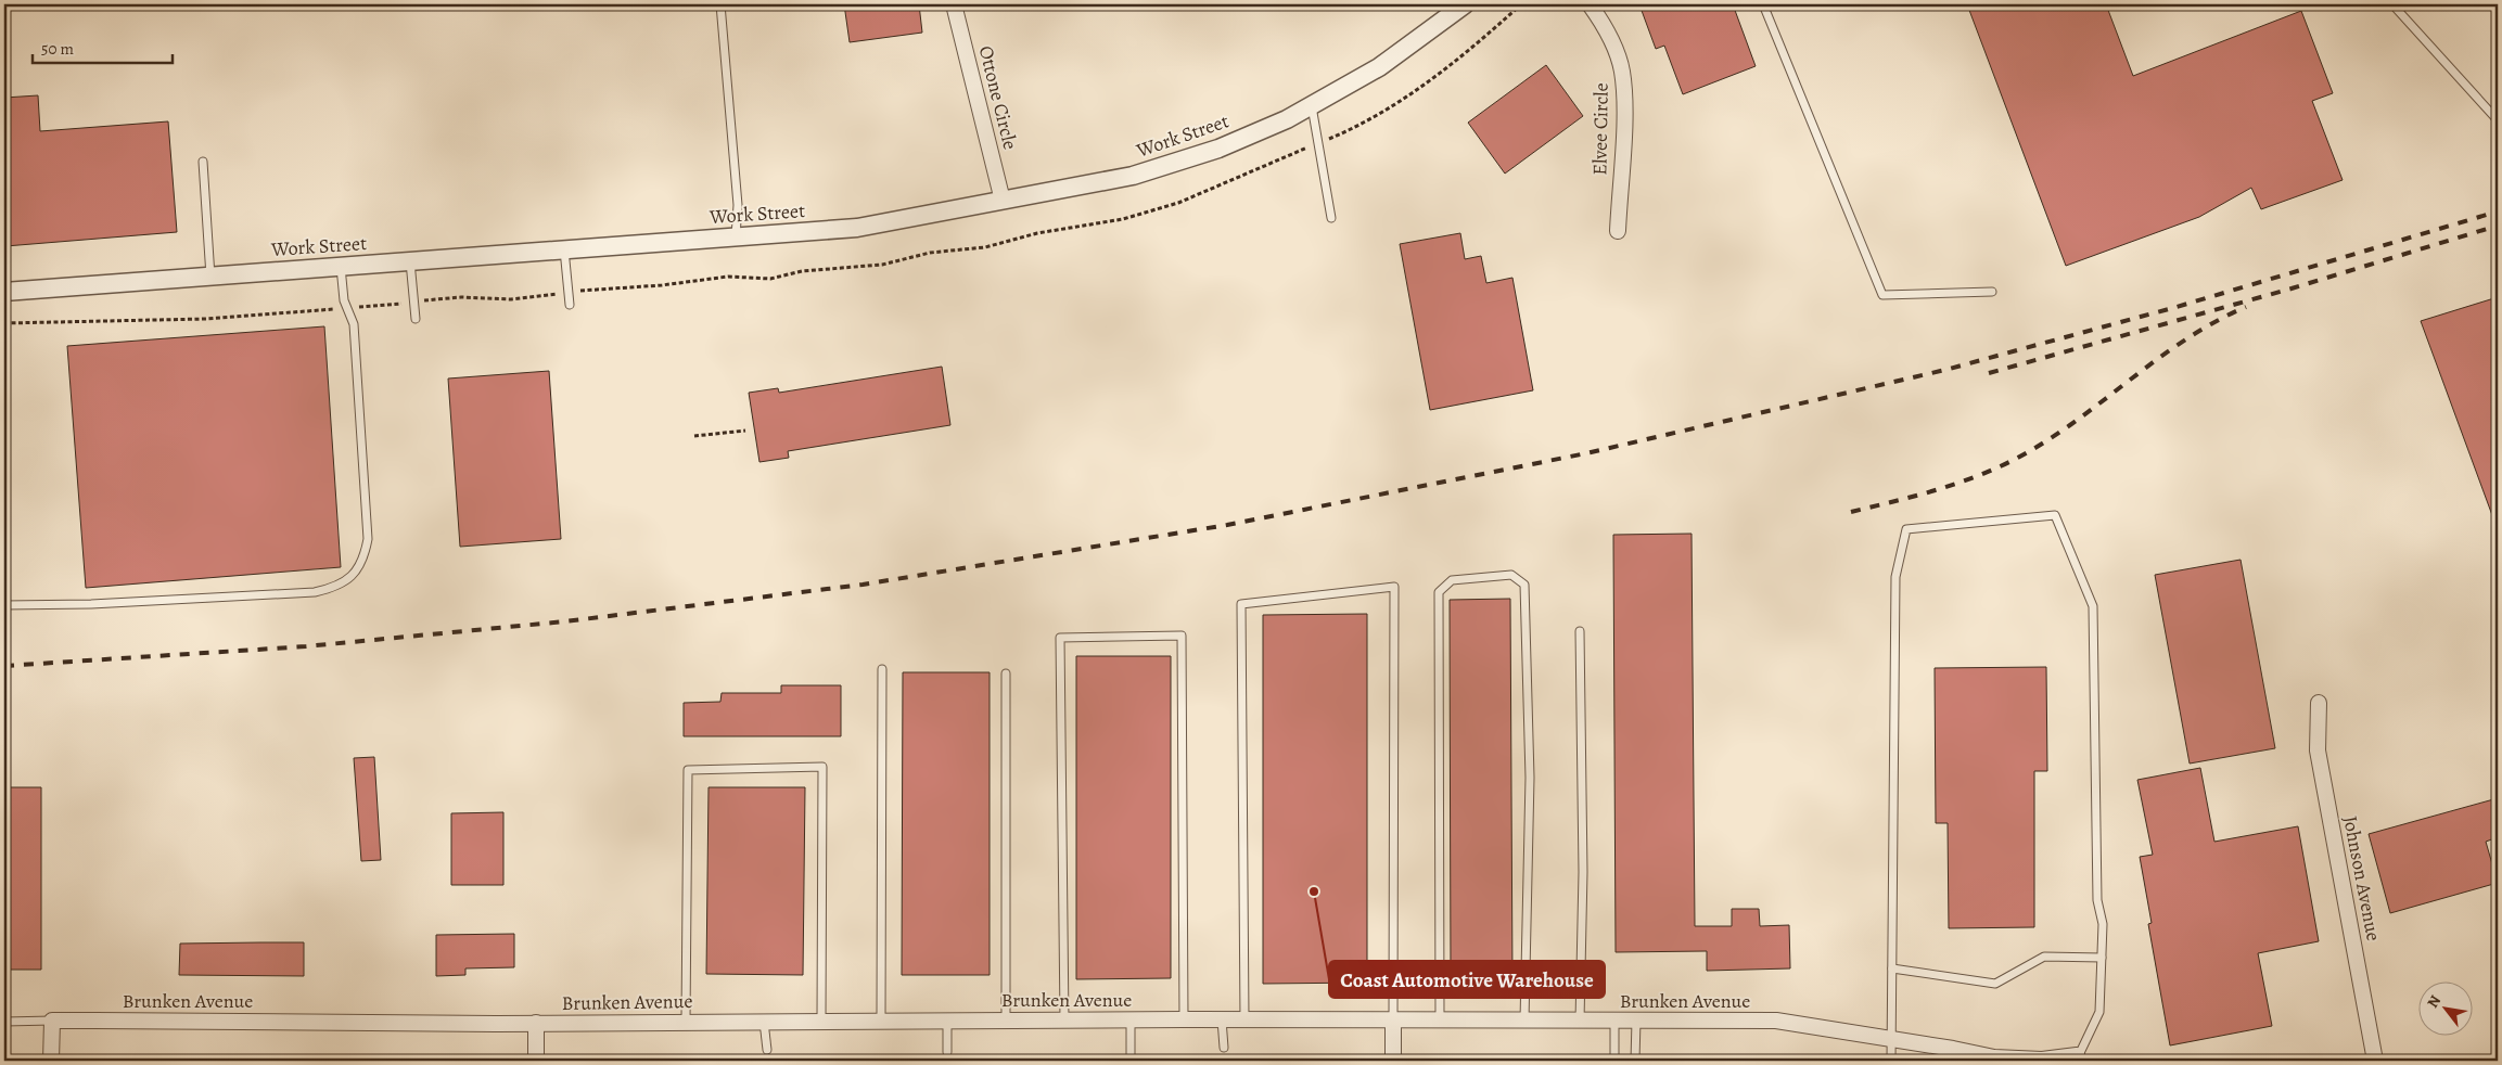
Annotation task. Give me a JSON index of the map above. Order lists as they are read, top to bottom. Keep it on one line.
{"streets":{"street":["Ottone Circle","Elvee Circle","Work Street","Johnson Avenue","Brunken Avenue"]},"crossings":[["Ottone Circle","Work Street"]],"places":["Coast Automotive Warehouse"],"scale_bar":"50 m","north":"top left"}
